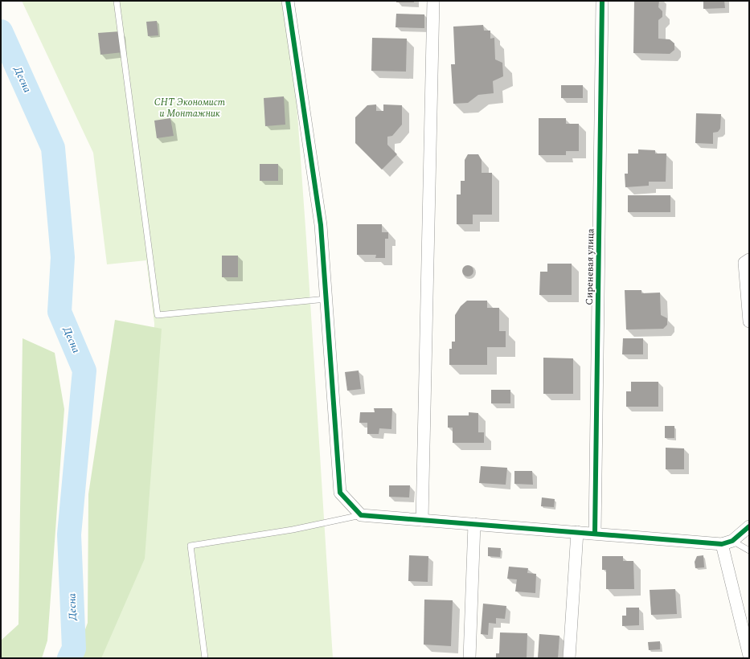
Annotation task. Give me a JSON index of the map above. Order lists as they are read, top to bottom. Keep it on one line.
{"streets":{"street":["Сиреневая улица"]},"water":["Десна"],"parks":["СНТ Экономист и Монтажник"]}
